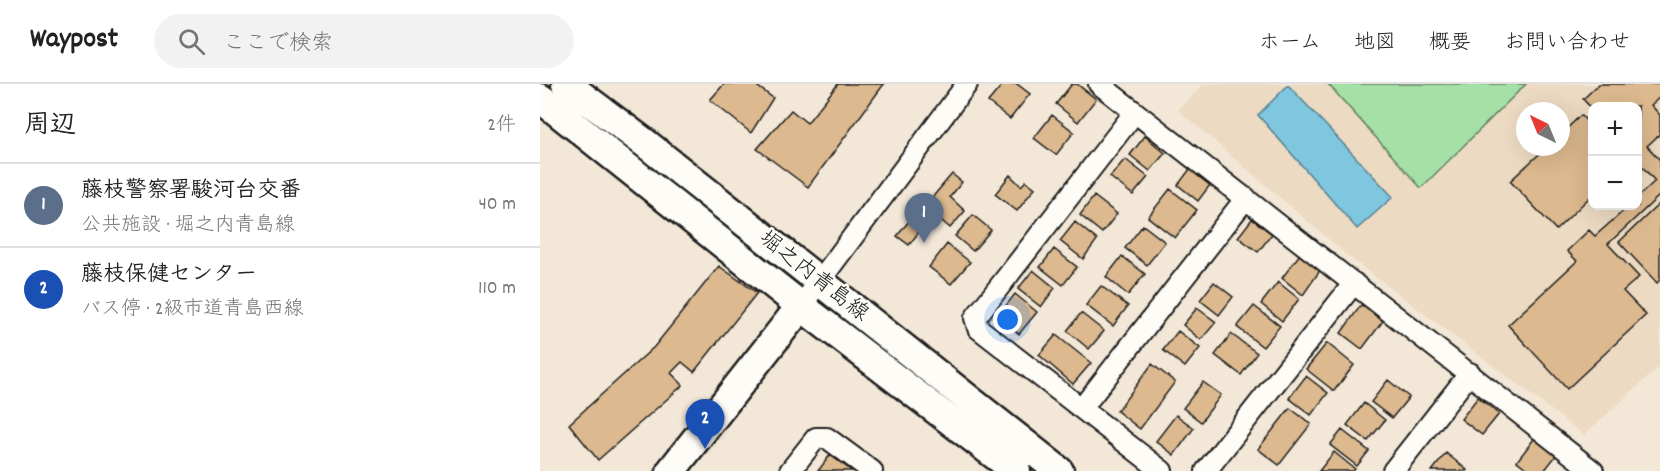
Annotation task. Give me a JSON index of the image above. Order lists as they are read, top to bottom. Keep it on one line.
{"streets":{"main road":["堀之内青島線"]},"north":"top left","page":{"header":"Waypost","search":"ここで検索","nav":["ホーム","地図","概要","お問い合わせ"],"heading":["周辺","2件"],"map_buttons":["+","−"],"list":[{"mark":"1","name":"藤枝警察署駿河台交番","note":"公共施設 · 堀之内青島線","value":"40 m"},{"mark":"2","name":"藤枝保健センター","note":"バス停 · 2級市道青島西線","value":"110 m"}],"pins":["1","2"]}}
